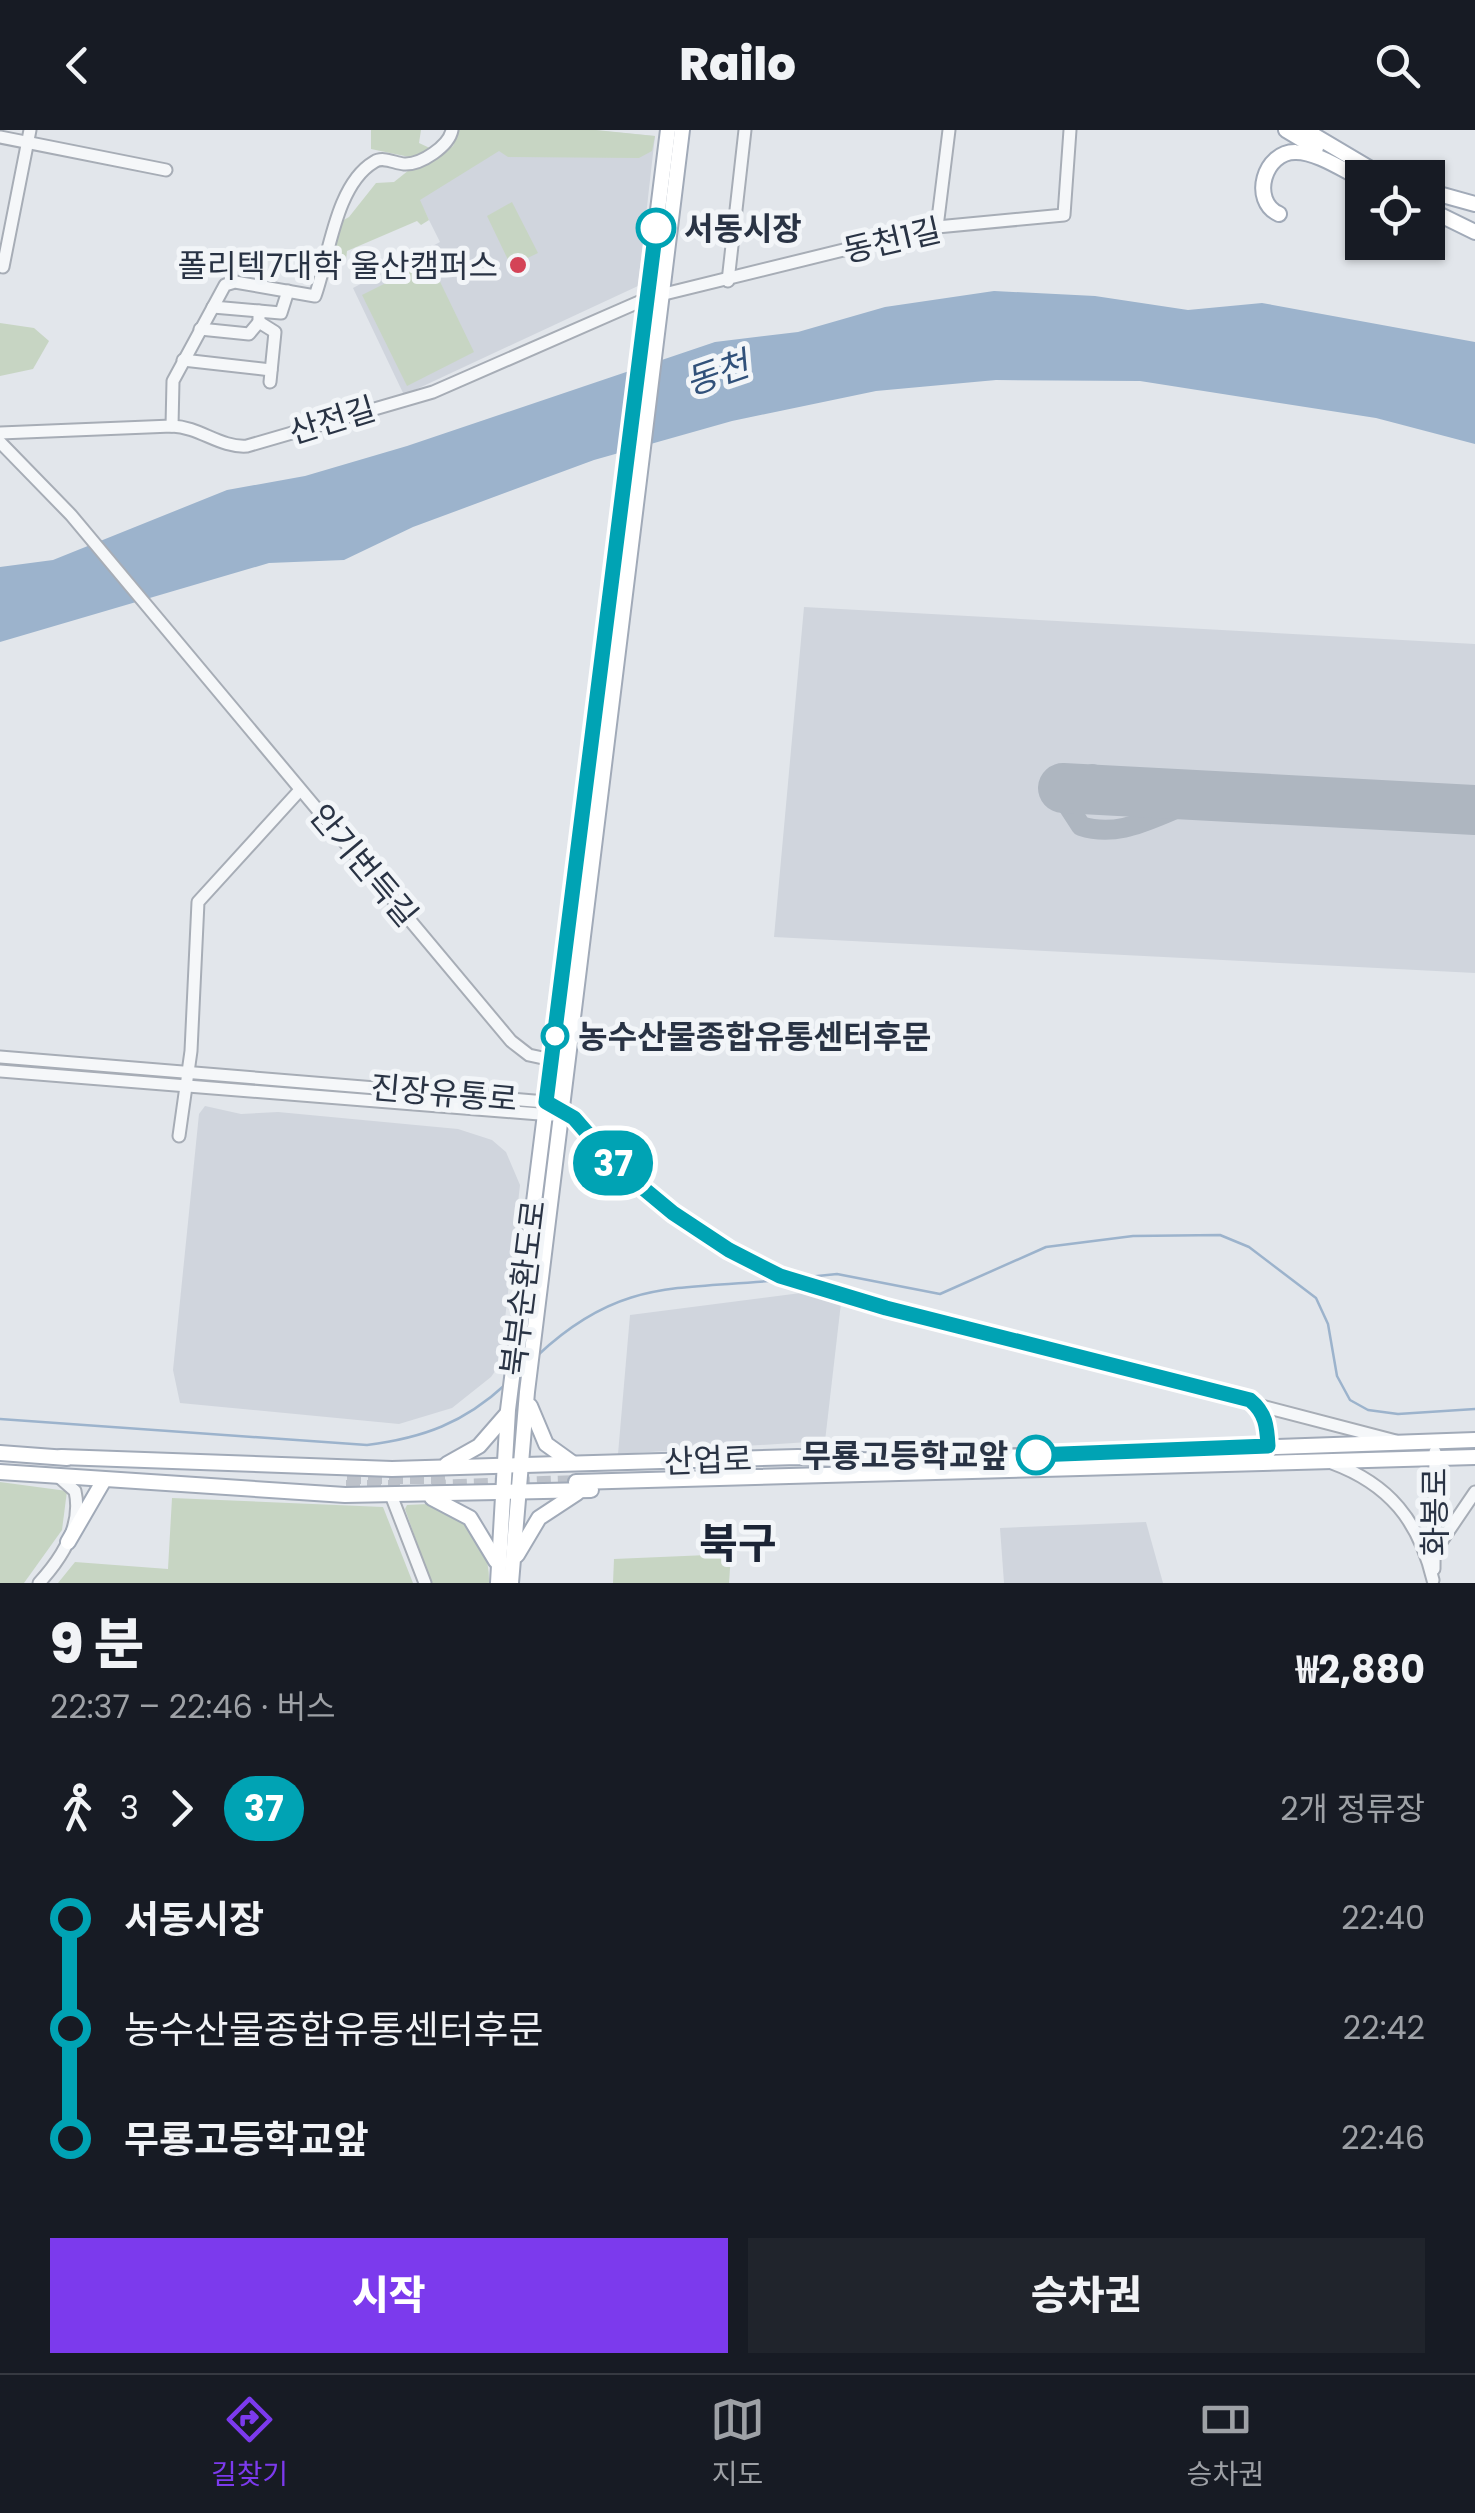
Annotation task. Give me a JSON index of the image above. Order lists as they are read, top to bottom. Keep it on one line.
{"streets":{"main road":["북부순환도로","산업로"],"street":["동천1길","산전길","안기번득길","진장유통로","화봉로"]},"crossings":[["동천1길","산전길"],["동천1길","북부순환도로"],["산전길","북부순환도로"],["안기번득길","북부순환도로"],["진장유통로","북부순환도로"],["북부순환도로","산업로"],["산업로","화봉로"]],"districts":["북구"],"water":["동천"],"places":["서동시장","폴리텍7대학 울산캠퍼스","농수산물종합유통센터후문","무룡고등학교앞"],"lines":["bus line 37"],"page":{"header":"Railo","on_map":"37","heading":["9 분","22:37 – 22:46 · 버스","₩2,880"],"legs":["3","37","2개 정류장"],"list":[{"name":"서동시장","value":"22:40"},{"name":"농수산물종합유통센터후문","value":"22:42"},{"name":"무룡고등학교앞","value":"22:46"}],"buttons":["시작","승차권"],"tabs":["길찾기","지도","승차권"]}}
